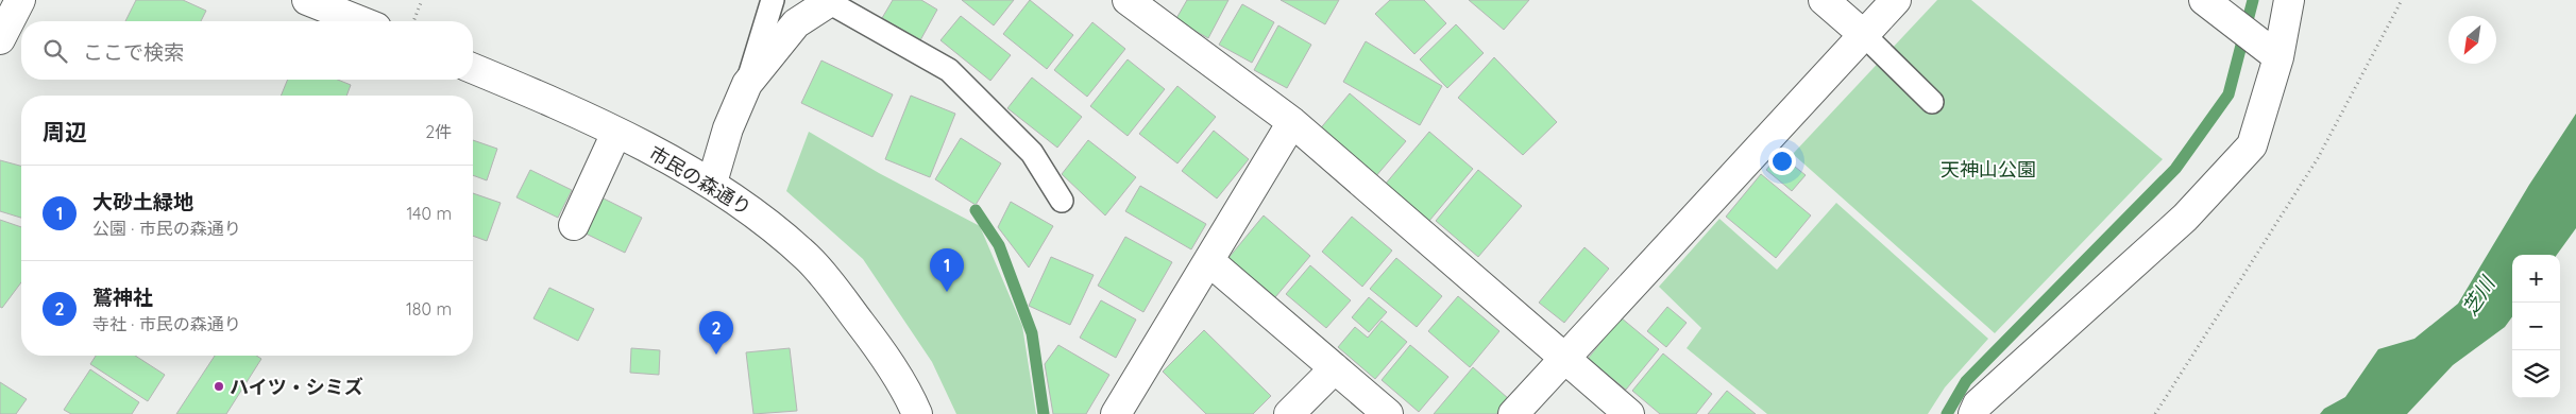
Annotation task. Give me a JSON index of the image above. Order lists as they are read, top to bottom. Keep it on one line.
{"streets":{"street":["市民の森通り"]},"water":["芝川"],"parks":["天神山公園"],"places":["ハイツ・シミズ"],"north":"bottom left","page":{"search":"ここで検索","heading":["周辺","2件"],"list":[{"mark":"1","name":"大砂土緑地","note":"公園 · 市民の森通り","value":"140 m"},{"mark":"2","name":"鷲神社","note":"寺社 · 市民の森通り","value":"180 m"}],"pins":["1","2"],"map_buttons":["+","−"]}}
